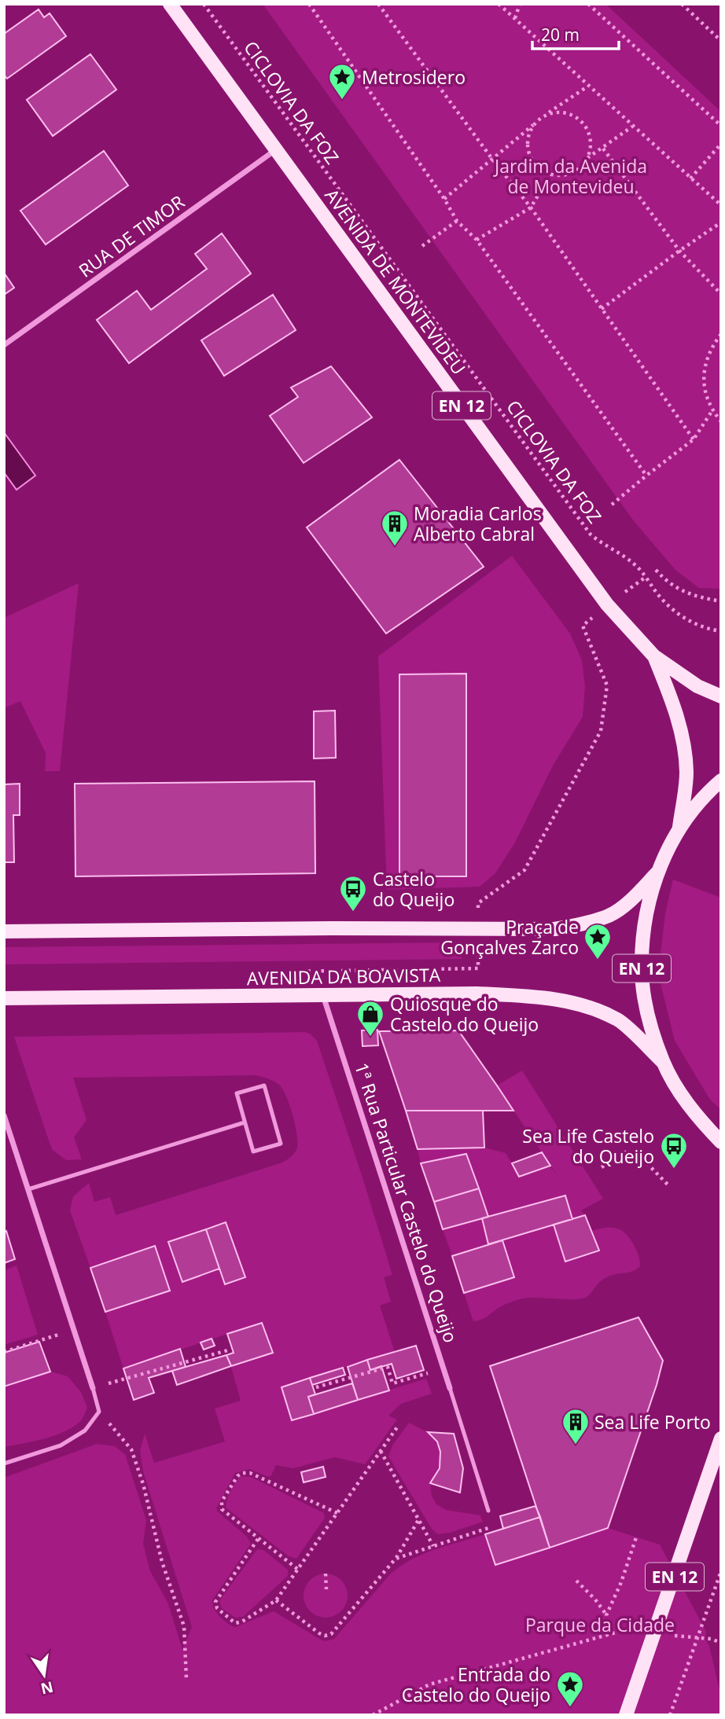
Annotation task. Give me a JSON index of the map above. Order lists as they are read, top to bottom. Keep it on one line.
{"streets":{"main road":["AVENIDA DE MONTEVIDEU","EN 12","AVENIDA DA BOAVISTA"],"street":["RUA DE TIMOR","1ª Rua Particular Castelo do Queijo"],"path":["CICLOVIA DA FOZ"]},"crossings":[["RUA DE TIMOR","AVENIDA DE MONTEVIDEU"],["AVENIDA DE MONTEVIDEU","EN 12"],["EN 12","AVENIDA DA BOAVISTA"],["AVENIDA DA BOAVISTA","1ª Rua Particular Castelo do Queijo"]],"parks":["Jardim da Avenida de Montevideu","Parque da Cidade"],"places":{"place":["Metrosidero","Praça de Gonçalves Zarco","Entrada do Castelo do Queijo"],"building":["Moradia Carlos Alberto Cabral","Sea Life Porto"],"bus stop":["Castelo do Queijo","Sea Life Castelo do Queijo"],"shop":["Quiosque do Castelo do Queijo"]},"scale_bar":"20 m","north":"bottom"}
